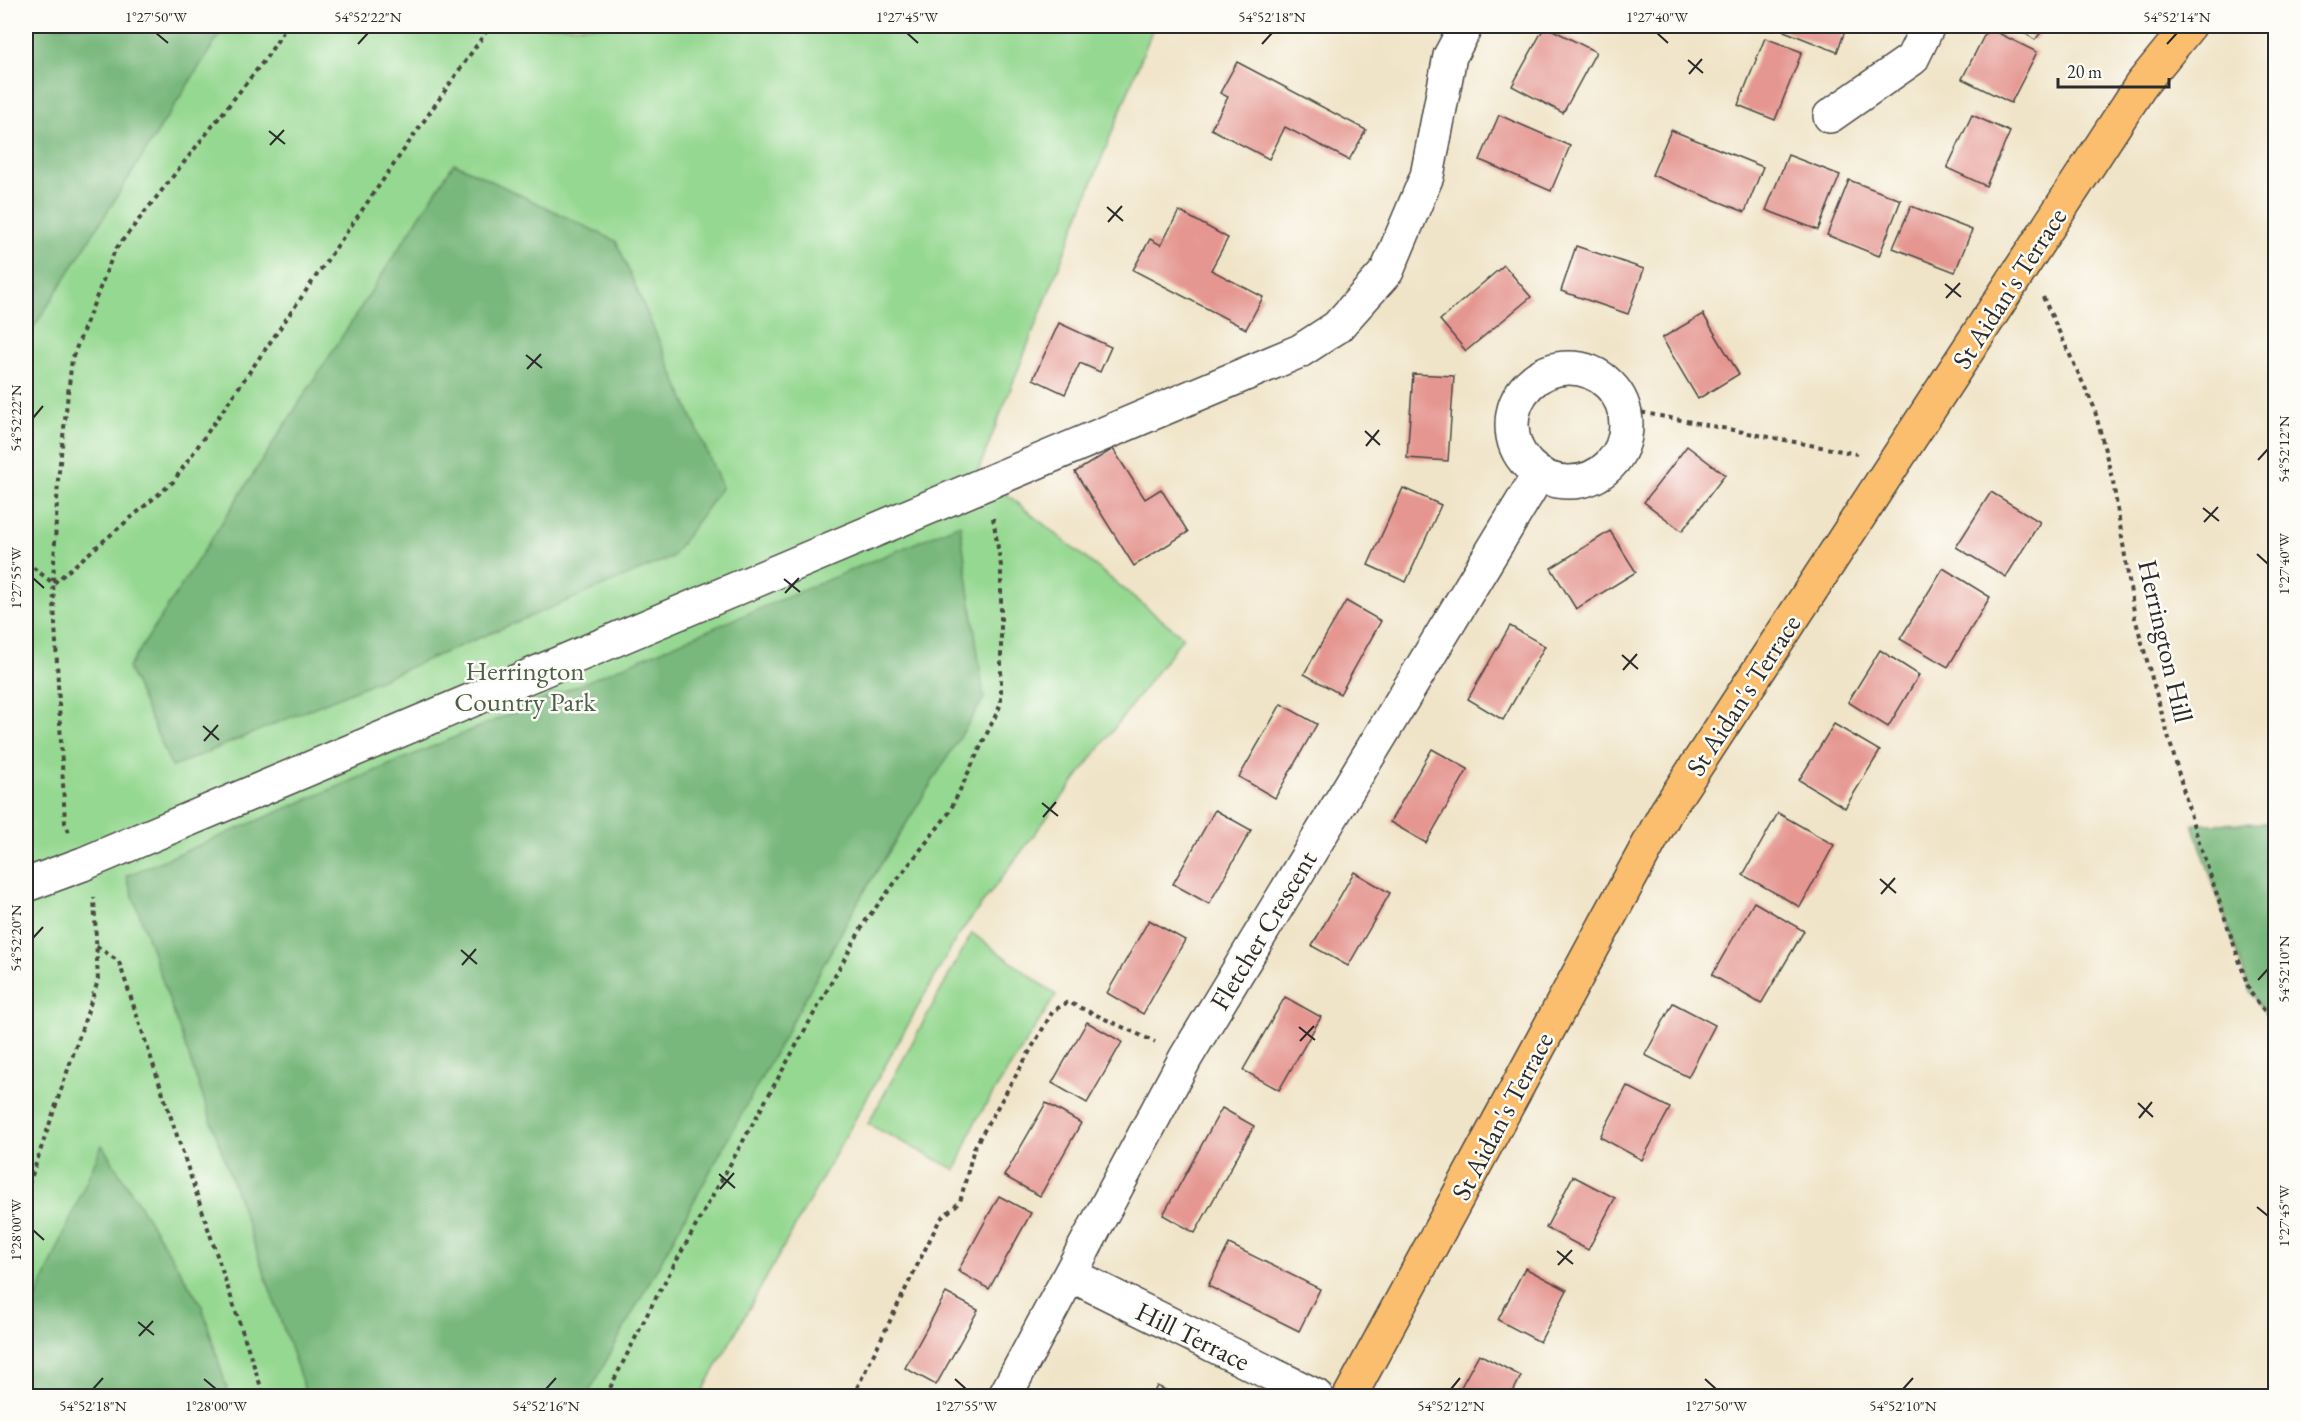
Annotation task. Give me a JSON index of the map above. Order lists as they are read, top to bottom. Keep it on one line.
{"streets":{"main road":["St Aidan's Terrace"],"street":["Fletcher Crescent","Hill Terrace"],"path":["Herrington Hill"]},"crossings":[["St Aidan's Terrace","Herrington Hill"],["Fletcher Crescent","Hill Terrace"]],"parks":["Herrington Country Park"],"scale_bar":"20 m","coordinates":["1°27'50\"W","54°52'22\"N","1°27'45\"W","54°52'18\"N","1°27'40\"W","54°52'14\"N","54°52'12\"N","1°27'55\"W","54°52'20\"N","54°52'10\"N","1°28'00\"W","54°52'16\"N"]}
